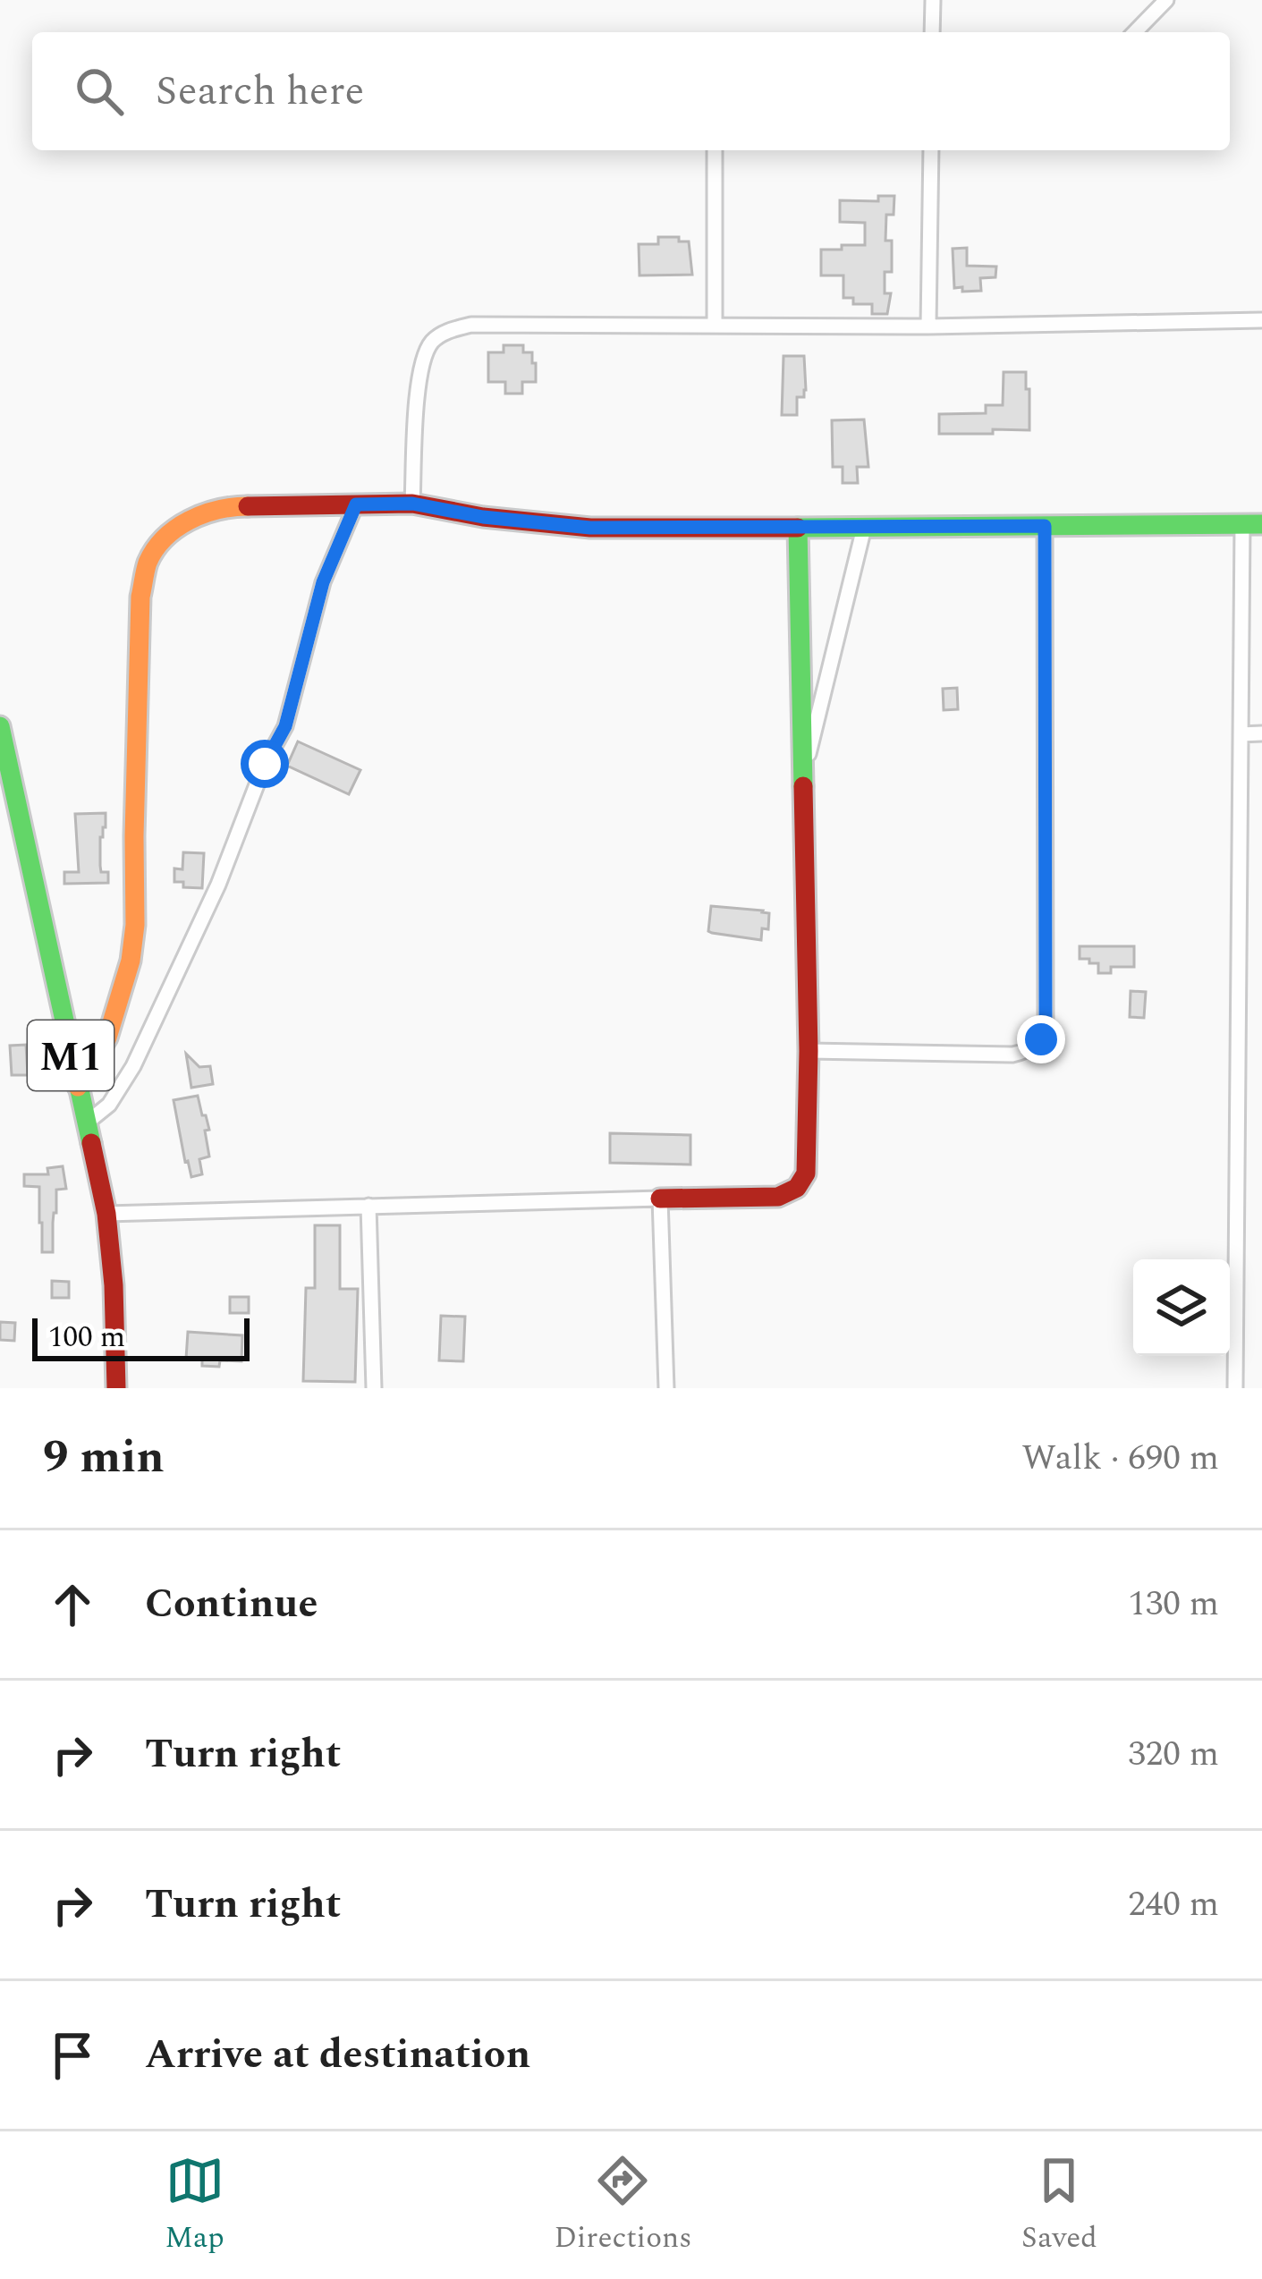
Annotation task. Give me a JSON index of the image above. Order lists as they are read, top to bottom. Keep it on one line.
{"streets":{"main road":["M1"]},"scale_bar":"100 m","page":{"search":"Search here","scale":"100 m","heading":["9 min","Walk · 690 m"],"list":[["Continue","130 m"],["Turn right","320 m"],["Turn right","240 m"],"Arrive at destination"],"nav":["Map","Directions","Saved"]}}
